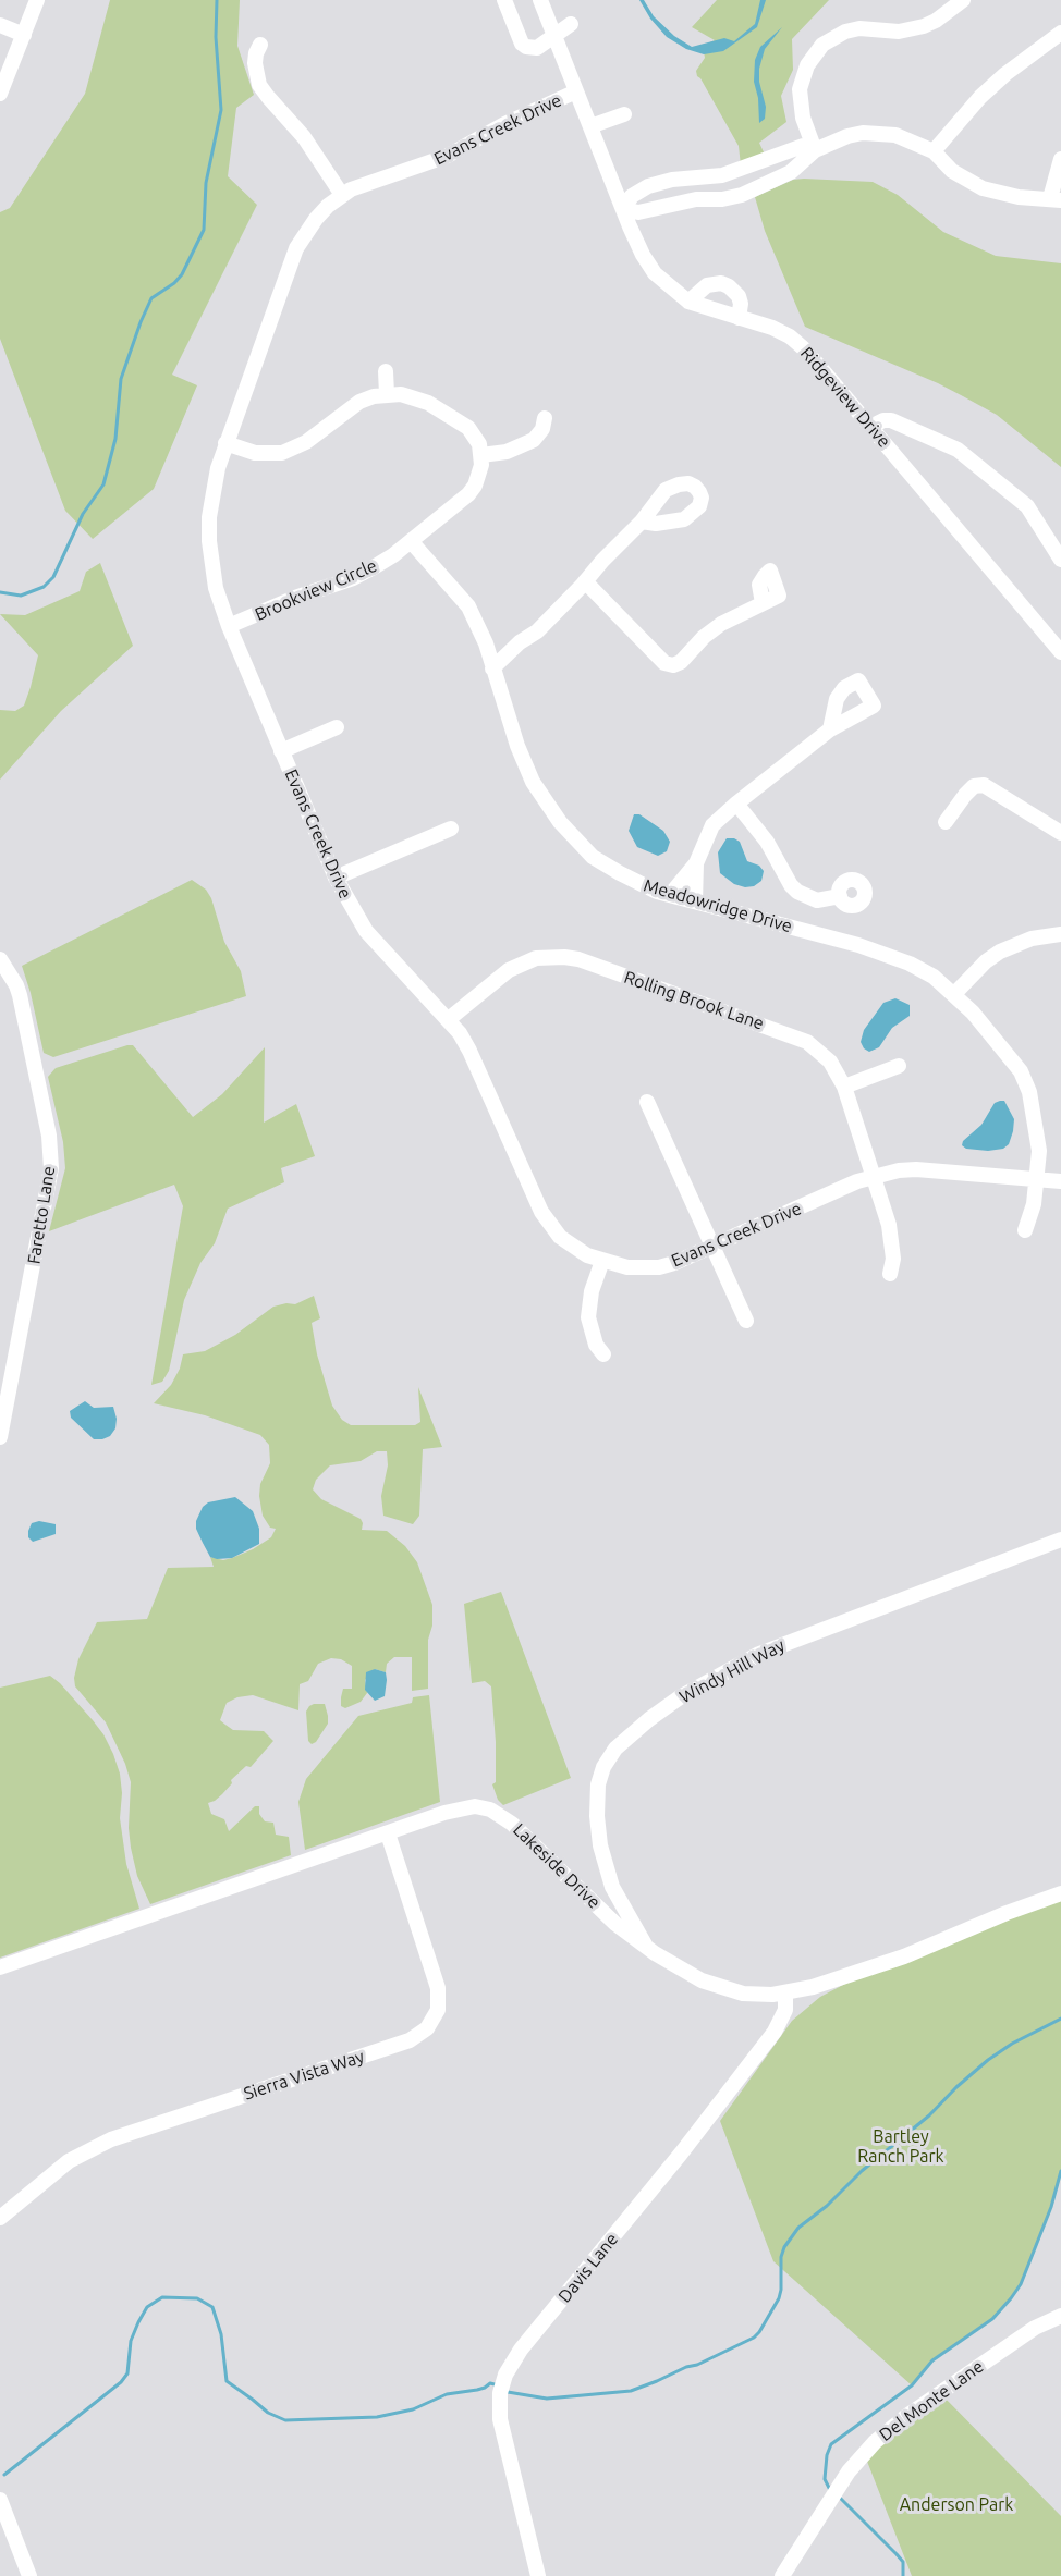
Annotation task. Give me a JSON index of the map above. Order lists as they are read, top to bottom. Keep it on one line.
{"streets":{"street":["Evans Creek Drive","Ridgeview Drive","Brookview Circle","Meadowridge Drive","Rolling Brook Lane","Faretto Lane","Windy Hill Way","Lakeside Drive","Sierra Vista Way","Davis Lane","Del Monte Lane"]},"crossings":[["Evans Creek Drive","Ridgeview Drive"],["Evans Creek Drive","Brookview Circle"],["Evans Creek Drive","Meadowridge Drive"],["Evans Creek Drive","Rolling Brook Lane"],["Brookview Circle","Meadowridge Drive"],["Windy Hill Way","Lakeside Drive"],["Lakeside Drive","Sierra Vista Way"],["Lakeside Drive","Davis Lane"]],"parks":["Bartley Ranch Park","Anderson Park"]}
